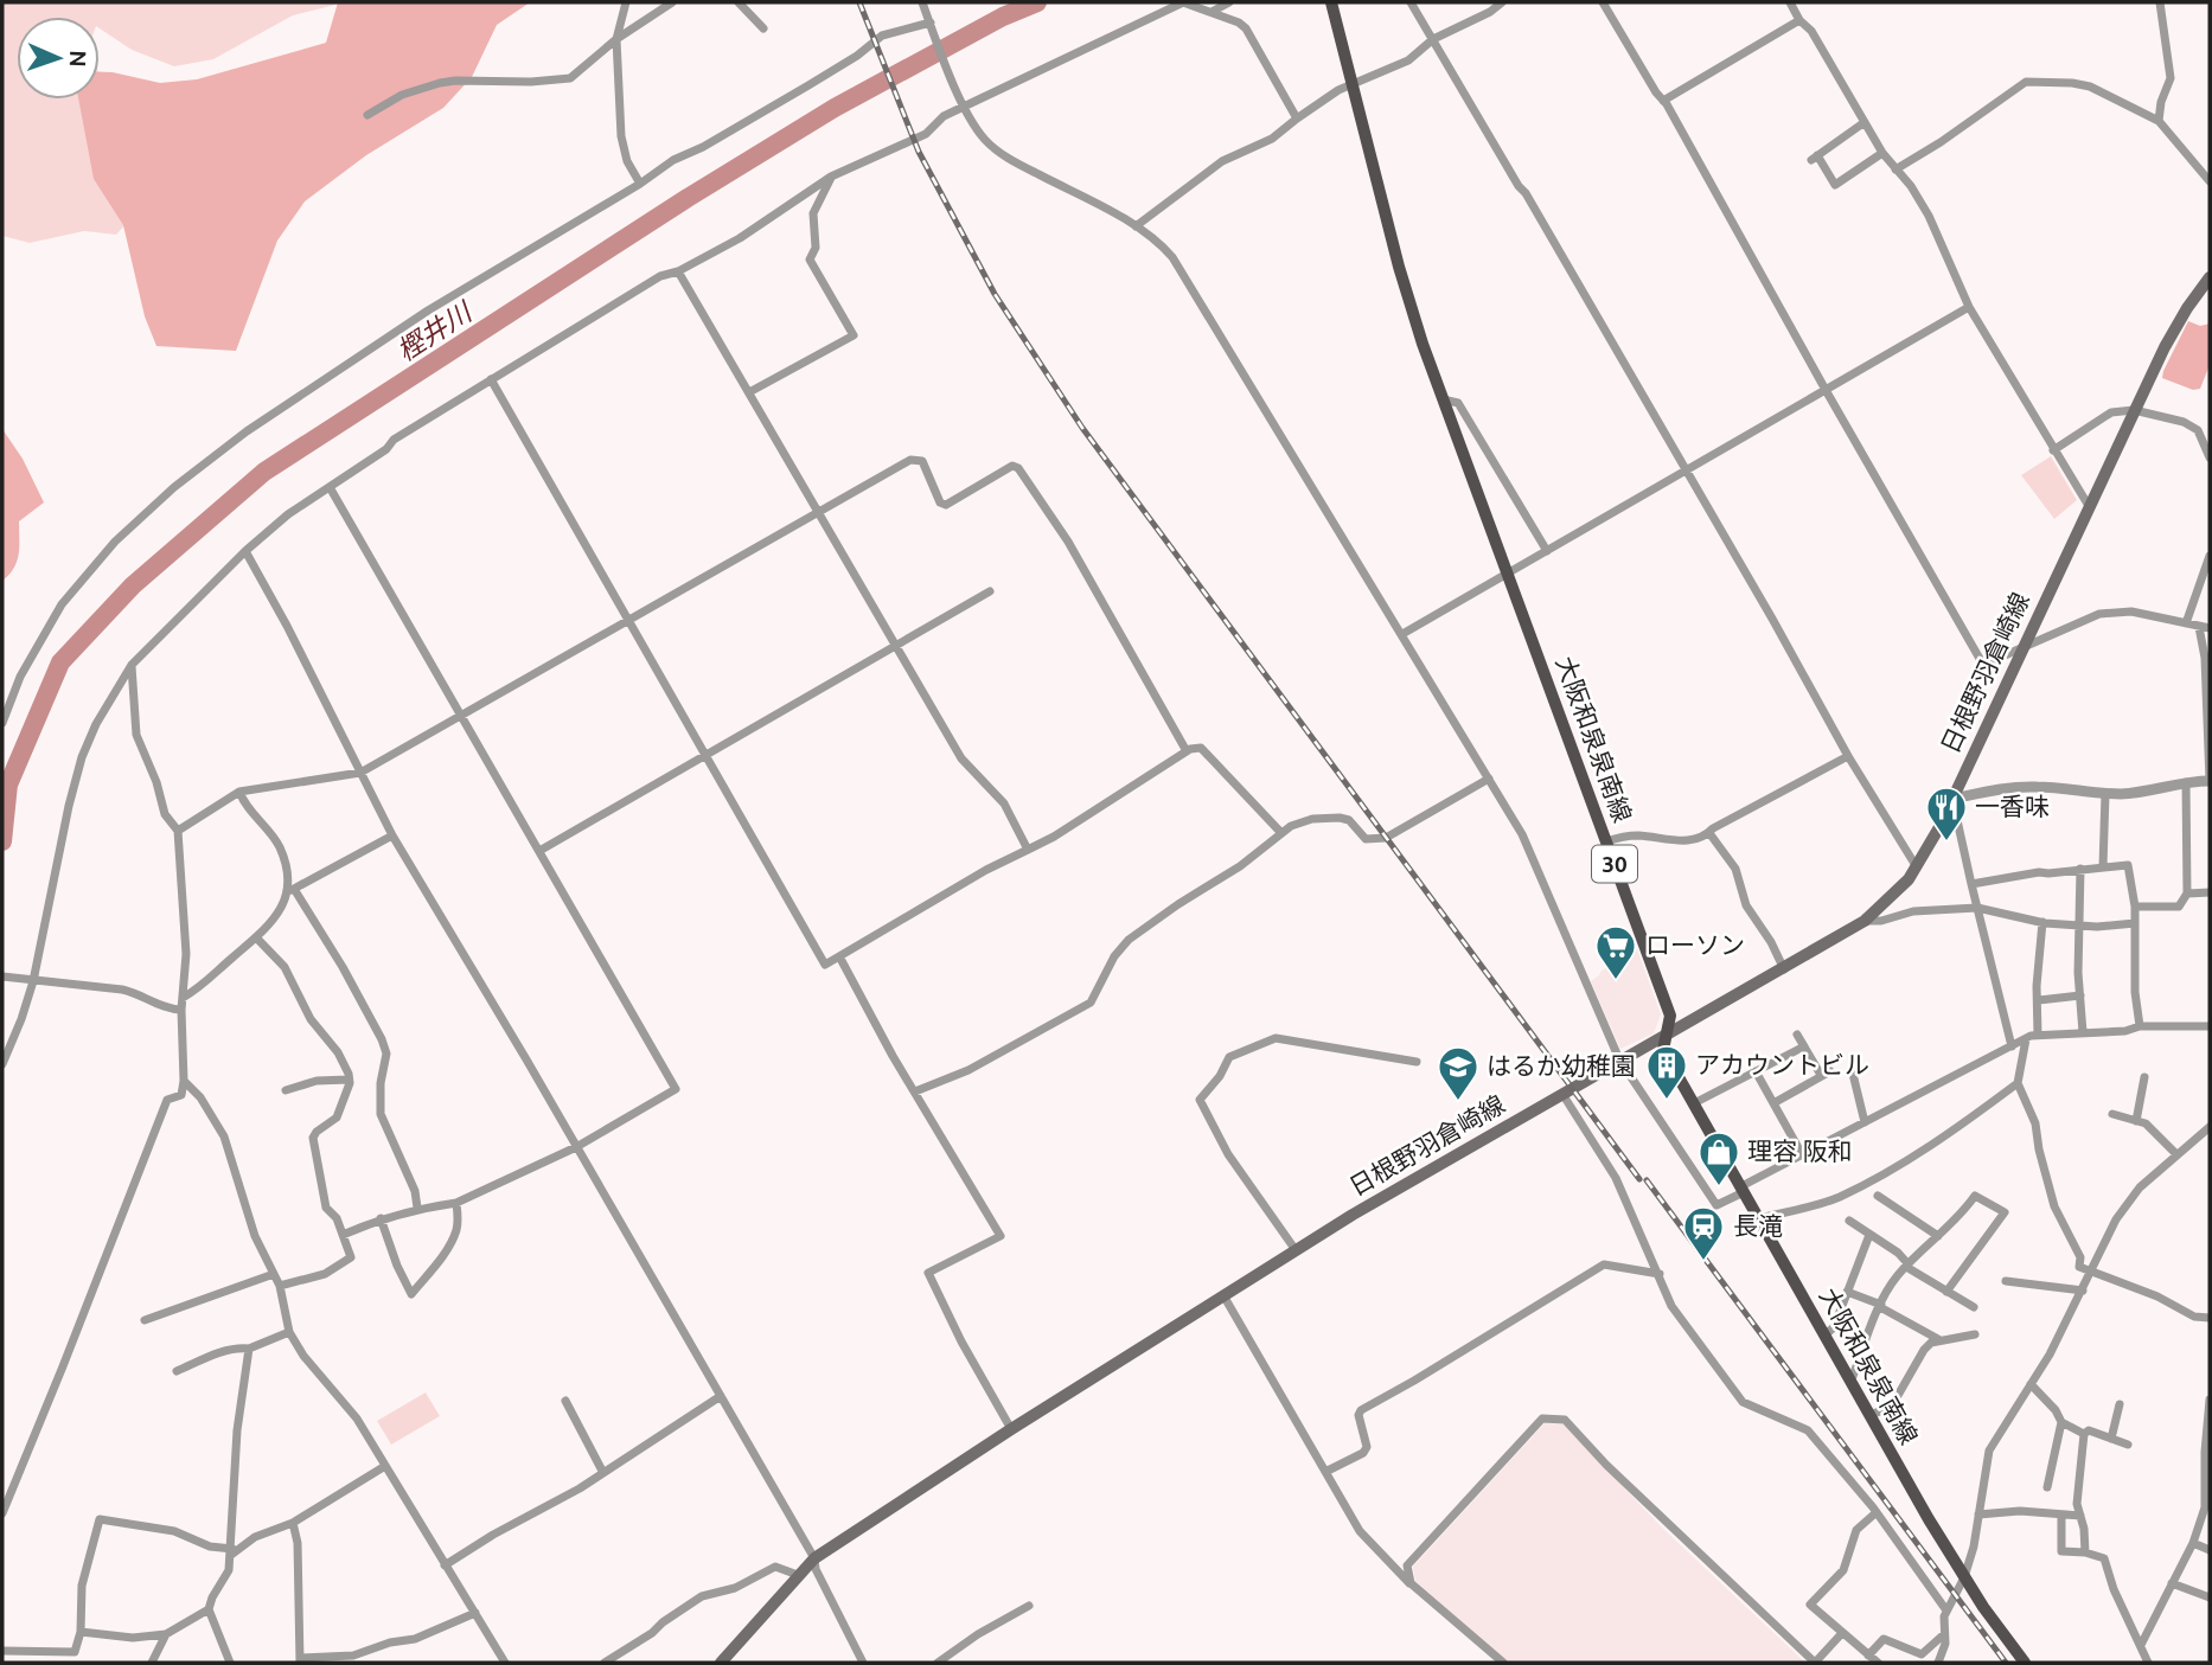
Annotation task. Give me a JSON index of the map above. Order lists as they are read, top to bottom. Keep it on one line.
{"streets":{"main road":["日根野羽倉崎線","大阪和泉泉南線","30"]},"crossings":[["日根野羽倉崎線","大阪和泉泉南線"]],"water":["樫井川"],"places":{"restaurant":["一香味"],"supermarket":["ローソン"],"building":["アカウントビル"],"school or university":["はるか幼稚園"],"shop":["理容 阪和"],"station":["長滝"]},"north":"right"}
